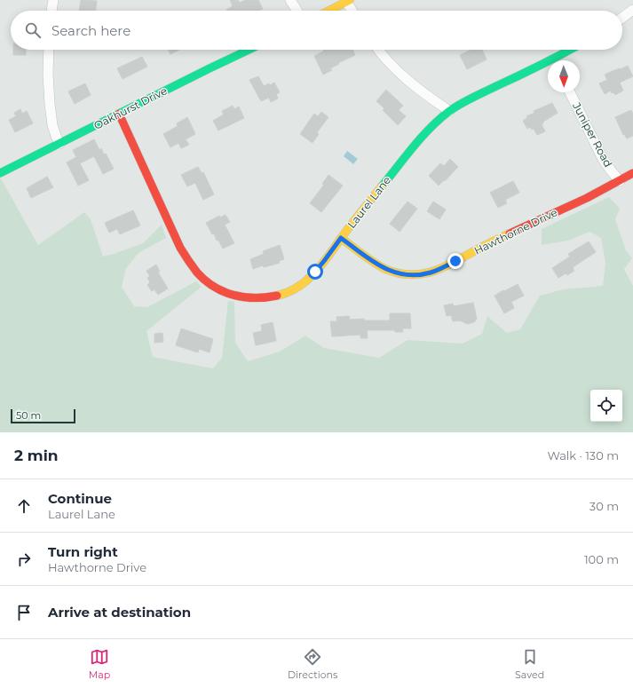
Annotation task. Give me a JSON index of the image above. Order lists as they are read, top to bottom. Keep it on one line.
{"streets":{"street":["Oakhurst Drive","Juniper Road","Laurel Lane","Hawthorne Drive"]},"crossings":[["Oakhurst Drive","Laurel Lane"],["Juniper Road","Hawthorne Drive"],["Laurel Lane","Hawthorne Drive"]],"scale_bar":"50 m","north":"bottom","page":{"search":"Search here","scale":"50 m","heading":["2 min","Walk · 130 m"],"list":[["Continue","Laurel Lane","30 m"],["Turn right","Hawthorne Drive","100 m"],"Arrive at destination"],"nav":["Map","Directions","Saved"]}}
